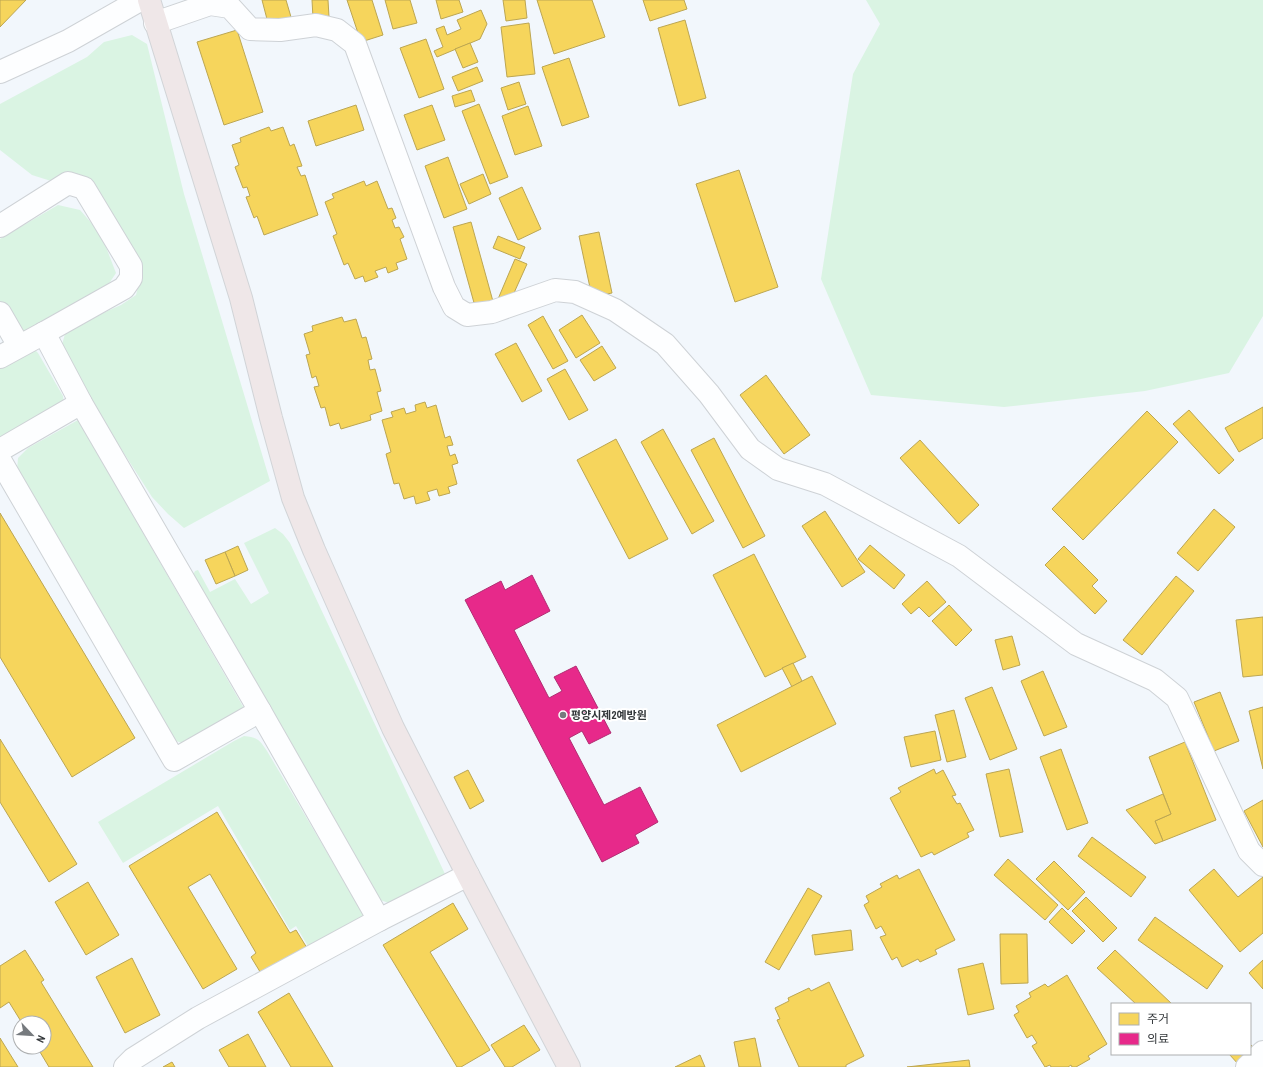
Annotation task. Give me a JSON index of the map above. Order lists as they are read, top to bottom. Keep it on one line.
{"places":["평양시제2예방원"],"legend":["주거","의료"],"north":"bottom right"}
